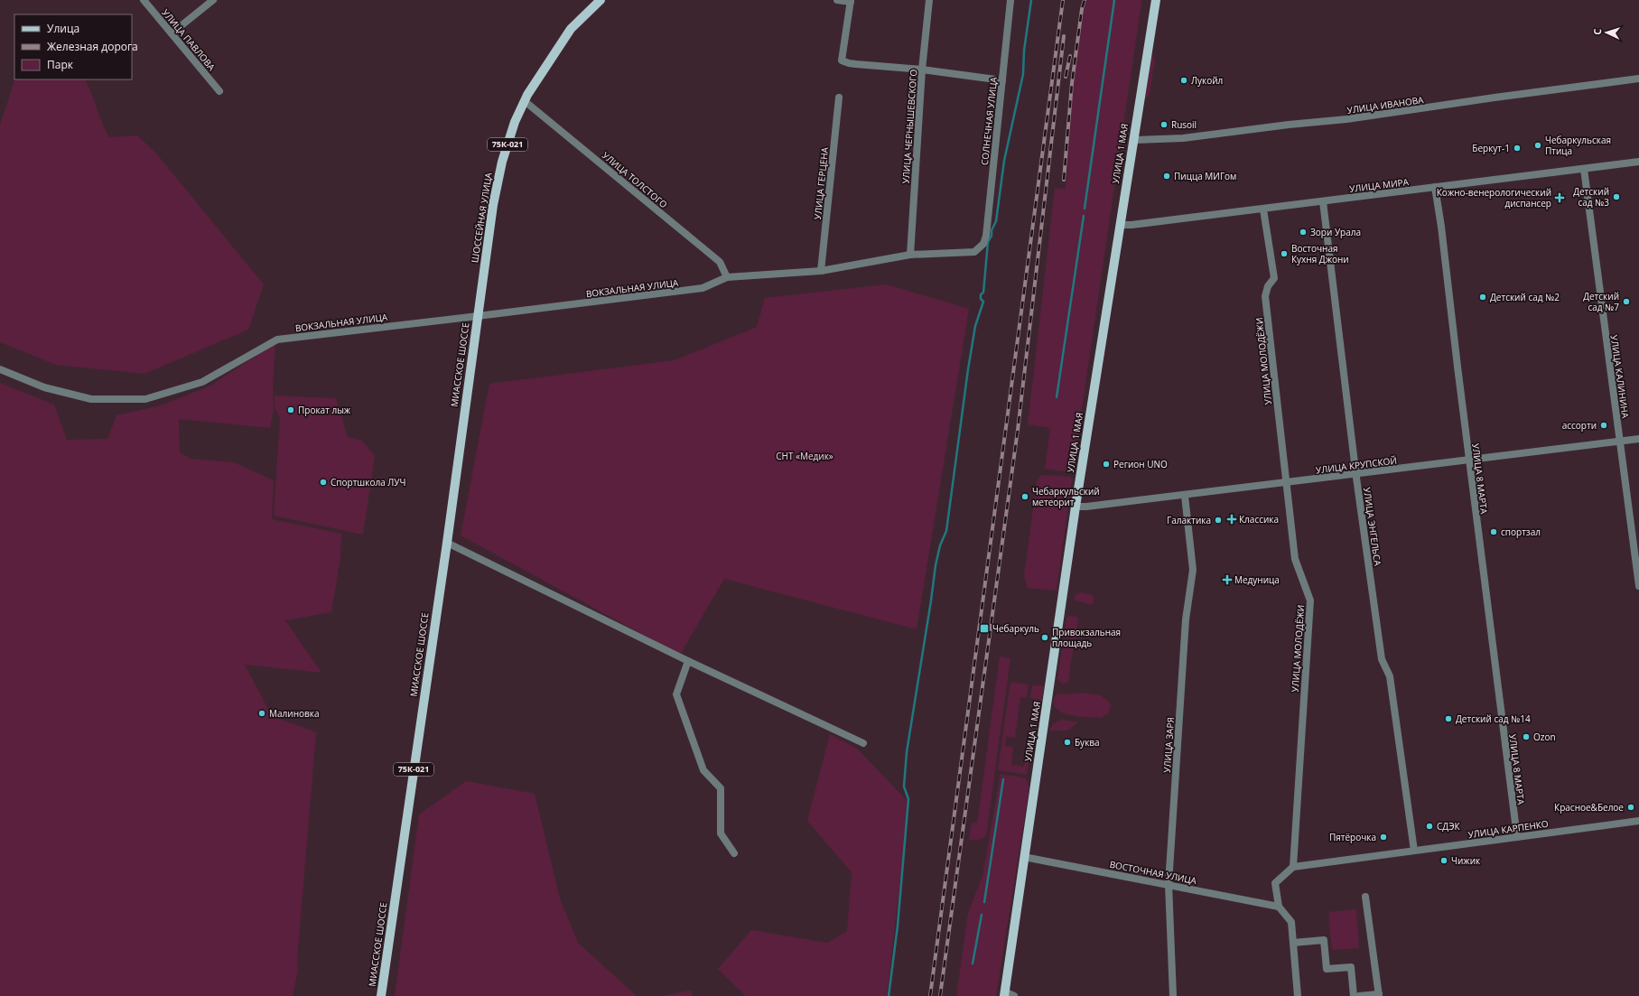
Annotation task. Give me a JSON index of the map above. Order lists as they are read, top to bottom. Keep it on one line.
{"streets":{"main road":["75К-021","УЛИЦА 1 МАЯ","ШОССЕЙНАЯ УЛИЦА","МИАССКОЕ ШОССЕ"],"street":["УЛИЦА ПАВЛОВА","УЛИЦА ИВАНОВА","СОЛНЕЧНАЯ УЛИЦА","УЛИЦА ЧЕРНЫШЕВСКОГО","УЛИЦА ТОЛСТОГО","УЛИЦА ГЕРЦЕНА","УЛИЦА МИРА","ВОКЗАЛЬНАЯ УЛИЦА","УЛИЦА МОЛОДЁЖИ","УЛИЦА КАЛИНИНА","УЛИЦА КРУПСКОЙ","УЛИЦА 8 МАРТА","УЛИЦА ЭНГЕЛЬСА","УЛИЦА ЗАРЯ","УЛИЦА КАРПЕНКО","ВОСТОЧНАЯ УЛИЦА"]},"crossings":[["УЛИЦА ИВАНОВА","УЛИЦА 1 МАЯ"],["СОЛНЕЧНАЯ УЛИЦА","ВОКЗАЛЬНАЯ УЛИЦА"],["УЛИЦА ЧЕРНЫШЕВСКОГО","ВОКЗАЛЬНАЯ УЛИЦА"],["УЛИЦА 1 МАЯ","УЛИЦА МИРА"],["УЛИЦА 1 МАЯ","УЛИЦА КРУПСКОЙ"],["УЛИЦА 1 МАЯ","ВОСТОЧНАЯ УЛИЦА"],["УЛИЦА ТОЛСТОГО","ШОССЕЙНАЯ УЛИЦА"],["УЛИЦА ТОЛСТОГО","ВОКЗАЛЬНАЯ УЛИЦА"],["УЛИЦА ГЕРЦЕНА","ВОКЗАЛЬНАЯ УЛИЦА"],["УЛИЦА МИРА","УЛИЦА МОЛОДЁЖИ"],["УЛИЦА МИРА","УЛИЦА КАЛИНИНА"],["УЛИЦА МИРА","УЛИЦА 8 МАРТА"],["УЛИЦА МИРА","УЛИЦА ЭНГЕЛЬСА"],["ШОССЕЙНАЯ УЛИЦА","ВОКЗАЛЬНАЯ УЛИЦА"],["ШОССЕЙНАЯ УЛИЦА","МИАССКОЕ ШОССЕ"],["ВОКЗАЛЬНАЯ УЛИЦА","МИАССКОЕ ШОССЕ"],["УЛИЦА МОЛОДЁЖИ","УЛИЦА КРУПСКОЙ"],["УЛИЦА МОЛОДЁЖИ","УЛИЦА КАРПЕНКО"],["УЛИЦА КАЛИНИНА","УЛИЦА КРУПСКОЙ"],["УЛИЦА КРУПСКОЙ","УЛИЦА 8 МАРТА"],["УЛИЦА КРУПСКОЙ","УЛИЦА ЭНГЕЛЬСА"],["УЛИЦА КРУПСКОЙ","УЛИЦА ЗАРЯ"],["УЛИЦА 8 МАРТА","УЛИЦА КАРПЕНКО"],["УЛИЦА ЭНГЕЛЬСА","УЛИЦА КАРПЕНКО"],["УЛИЦА ЗАРЯ","ВОСТОЧНАЯ УЛИЦА"]],"parks":["СНТ «Медик»"],"places":{"other":["Лукойл","Rusoil","Чебаркульская Птица","Беркут-1","Пицца МИГом","Детский сад №3","Зори Урала","Восточная Кухня Джони","Детский сад №2","Детский сад №7","Прокат лыж","ассорти","Регион UNO","Спортшкола ЛУЧ","Чебаркульский метеорит","Галактика","спортзал","Привокзальная площадь","Малиновка","Детский сад №14","Ozon","Буква","Красное&Белое","СДЭК","Пятёрочка","Чижик"],"health":["Кожно-венерологический диспансер","Классика","Медуница"],"transit":["Чебаркуль"]},"legend":["Улица","Железная дорога","Парк"],"north":"left"}
